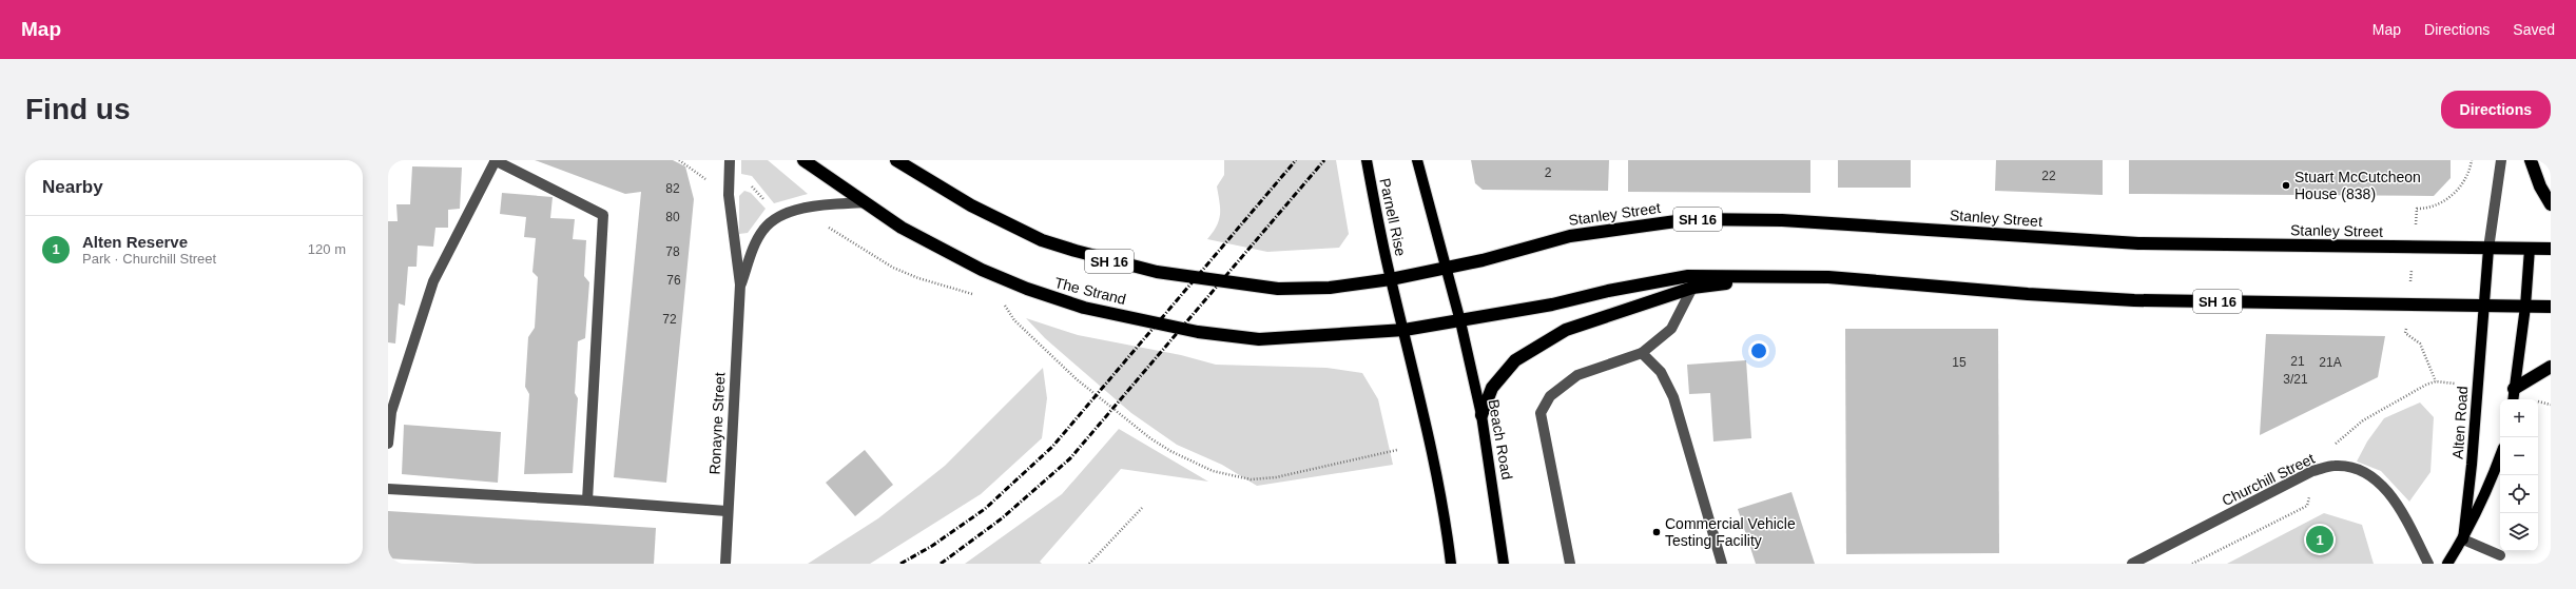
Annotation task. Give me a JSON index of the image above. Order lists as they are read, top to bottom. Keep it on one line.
{"streets":{"highway":["Stanley Street","SH 16","The Strand"],"main road":["Parnell Rise","Alten Road","Beach Road"],"street":["Ronayne Street","Churchill Street"]},"crossings":[["Stanley Street","SH 16"],["Stanley Street","Alten Road"],["Stanley Street","Beach Road"],["Parnell Rise","SH 16"],["Parnell Rise","The Strand"],["SH 16","The Strand"],["SH 16","Alten Road"],["SH 16","Beach Road"],["The Strand","Ronayne Street"]],"places":["Stuart McCutcheon House (838)","Commercial Vehicle Testing Facility"],"house_numbers":["2","22","82","80","78","76","72","21","15","21A","3/21"],"page":{"header":"Map","nav":["Map","Directions","Saved"],"buttons":"Directions","title":"Find us","heading":"Nearby","list":[{"mark":"1","name":"Alten Reserve","note":"Park · Churchill Street","value":"120 m"}],"map_buttons":["+","−"],"pins":"1"}}
